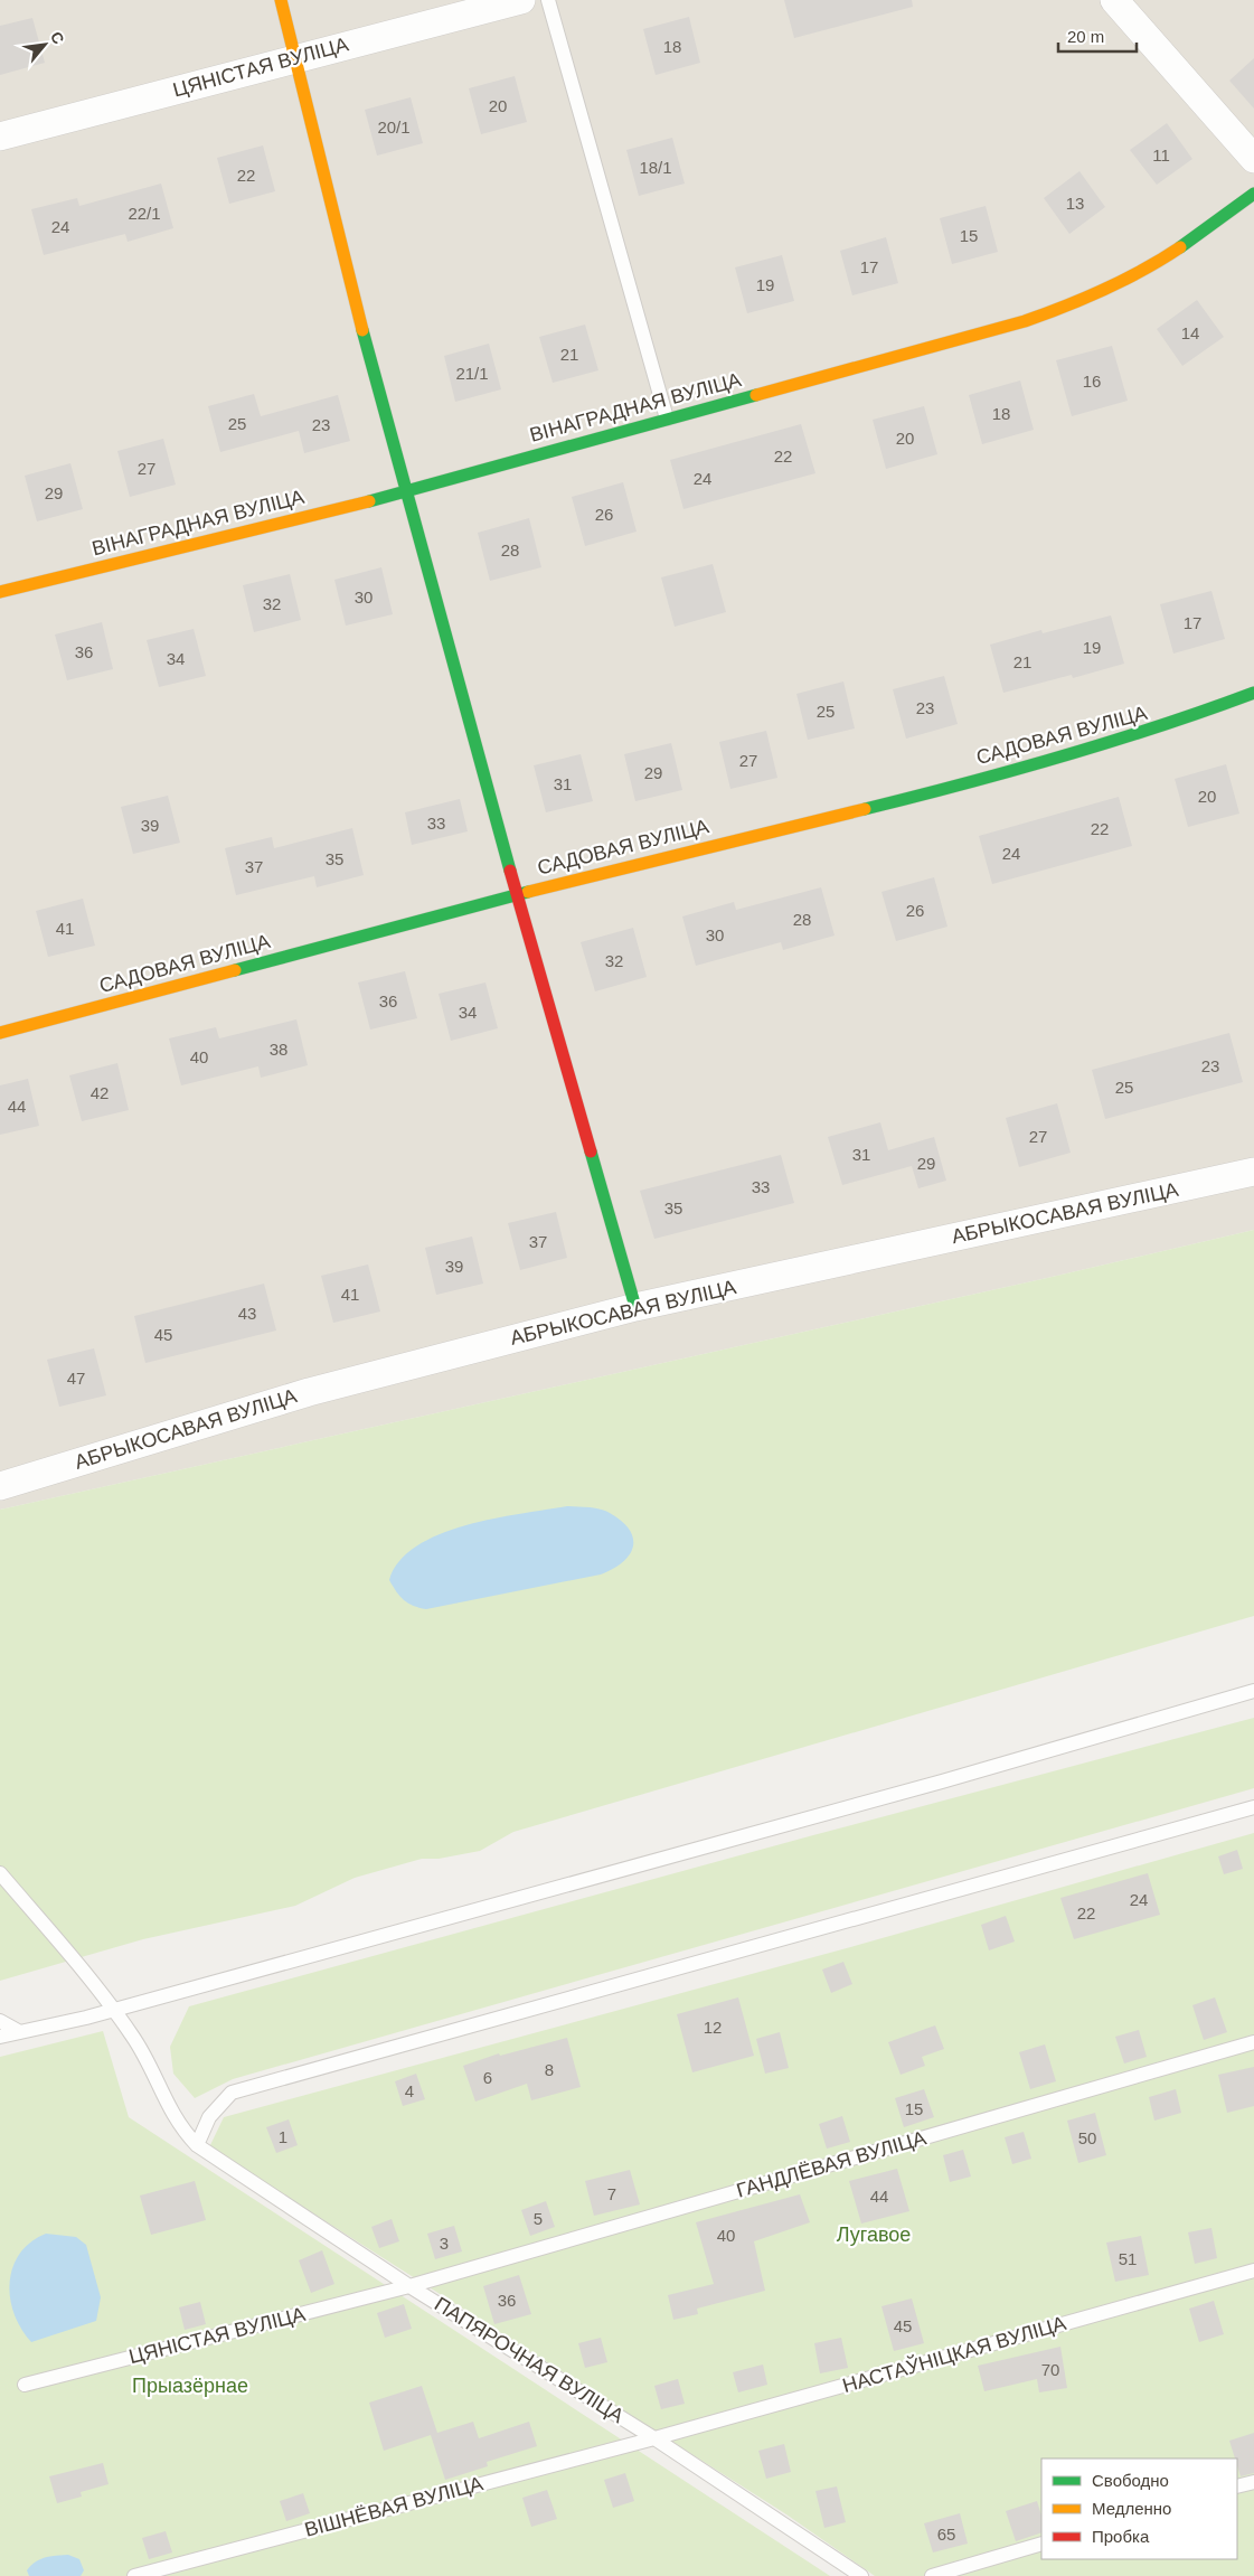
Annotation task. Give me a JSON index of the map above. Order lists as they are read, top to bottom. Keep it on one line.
{"streets":{"street":["ЦЯНІСТАЯ ВУЛІЦА","ВІНАГРАДНАЯ ВУЛІЦА","САДОВАЯ ВУЛІЦА","АБРЫКОСАВАЯ ВУЛІЦА"],"lane":["ГАНДЛЁВАЯ ВУЛІЦА","НАСТАЎНІЦКАЯ ВУЛІЦА","ПАПЯРОЧНАЯ ВУЛІЦА","ВІШНЁВАЯ ВУЛІЦА"]},"crossings":[["ЦЯНІСТАЯ ВУЛІЦА","ГАНДЛЁВАЯ ВУЛІЦА"],["ЦЯНІСТАЯ ВУЛІЦА","ПАПЯРОЧНАЯ ВУЛІЦА"],["ГАНДЛЁВАЯ ВУЛІЦА","ПАПЯРОЧНАЯ ВУЛІЦА"],["НАСТАЎНІЦКАЯ ВУЛІЦА","ПАПЯРОЧНАЯ ВУЛІЦА"],["НАСТАЎНІЦКАЯ ВУЛІЦА","ВІШНЁВАЯ ВУЛІЦА"],["ПАПЯРОЧНАЯ ВУЛІЦА","ВІШНЁВАЯ ВУЛІЦА"]],"parks":["Лугавое","Прыазёрнае"],"house_numbers":["18","20","20/1","11","18/1","22","13","22/1","24","15","17","19","14","21","21/1","16","18","25","23","20","22","27","24","29","26","28","30","32","17","19","36","34","21","23","25","27","29","31","20","33","39","22","24","35","37","26","28","41","30","32","36","34","38","40","23","25","42","44","27","31","29","33","35","37","39","41","43","45","47","24","22","12","8","6","4","15","1","50","7","44","5","40","3","51","36","45","70","65"],"legend":["Свободно","Медленно","Пробка"],"scale_bar":"20 m","north":"top right"}
